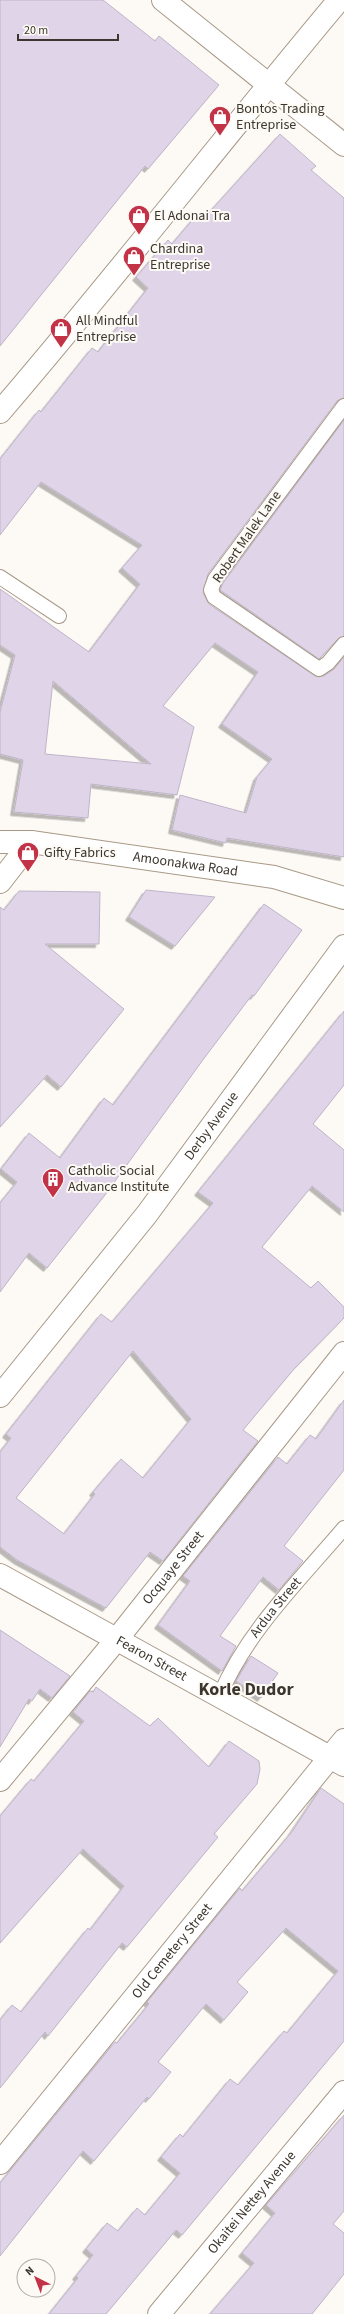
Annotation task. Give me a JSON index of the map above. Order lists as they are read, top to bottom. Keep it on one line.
{"streets":{"street":["Amoonakwa Road","Derby Avenue","Ocquaye Street","Fearon Street","Old Cemetery Street","Okaitei Nettey Avenue"],"lane":["Robert Malek Lane","Ardua Street"]},"crossings":[["Ocquaye Street","Fearon Street"],["Ardua Street","Fearon Street"],["Fearon Street","Old Cemetery Street"]],"districts":["Korle Dudor"],"places":{"shop":["Bontos Trading Entreprise","El Adonai Tra","Chardina Entreprise","All Mindful Entreprise","Gifty Fabrics"],"building":["Catholic Social Advance Institute"]},"scale_bar":"20 m","north":"top left"}
